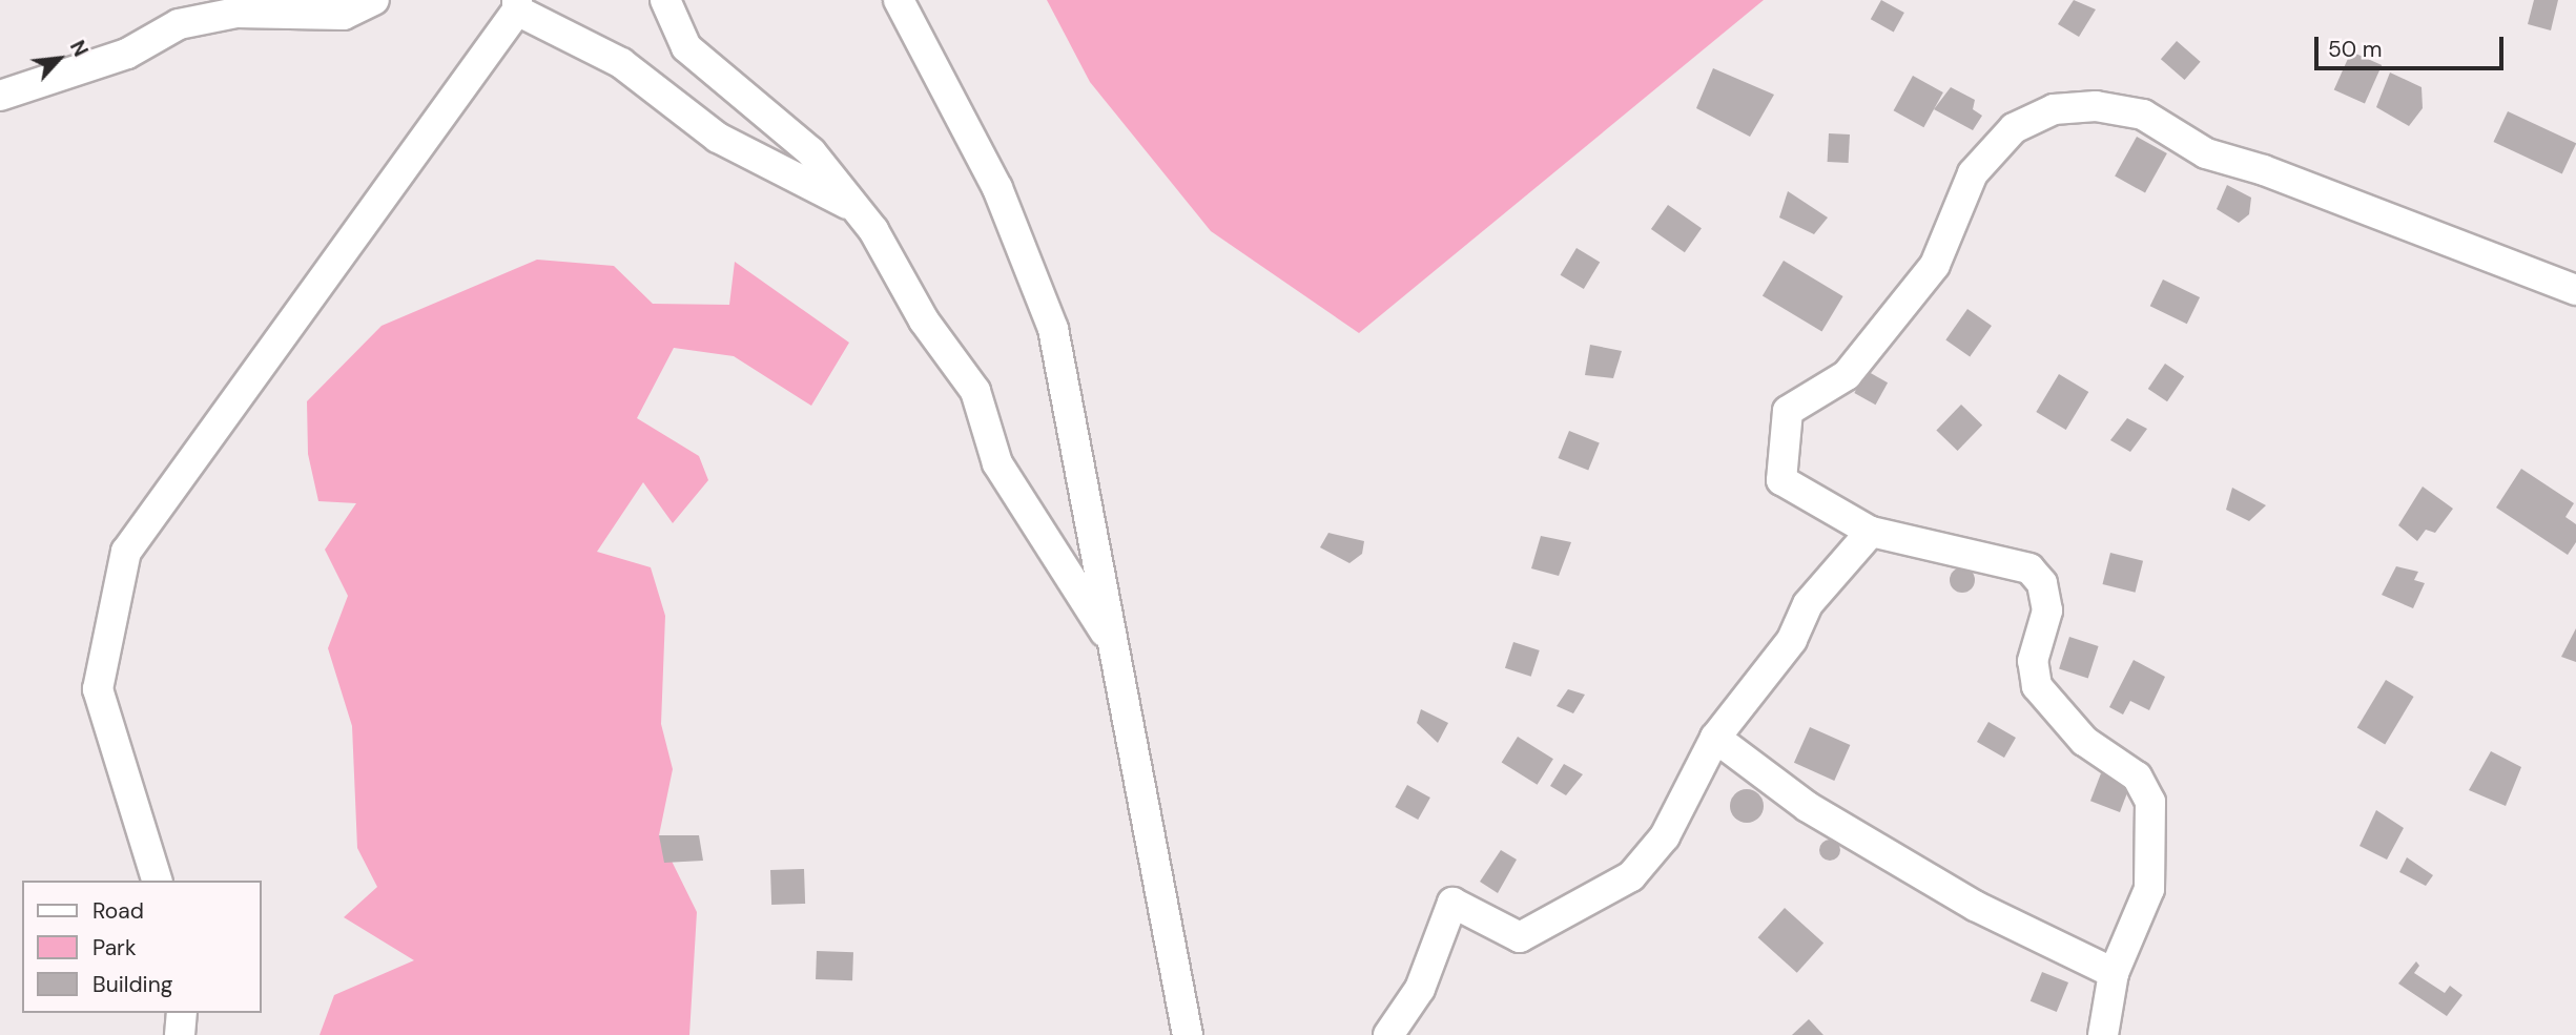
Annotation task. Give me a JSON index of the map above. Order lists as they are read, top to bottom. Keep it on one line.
{"legend":["Road","Park","Building"],"scale_bar":"50 m","north":"top right"}
